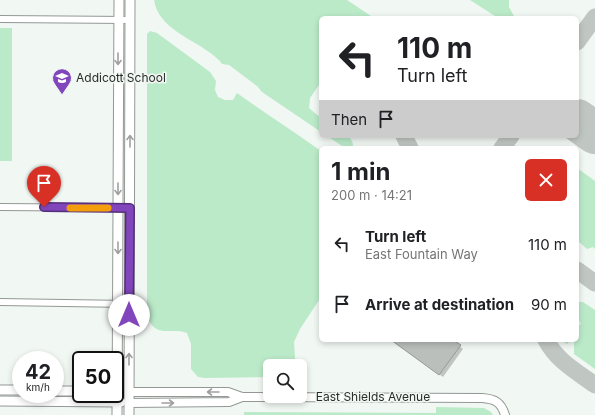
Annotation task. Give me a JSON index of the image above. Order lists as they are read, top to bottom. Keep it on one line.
{"streets":{"main road":["East Shields Avenue"]},"places":{"school or university":["Addicott School"]},"page":{"turn":["110 m","Turn left"],"then":"Then","heading":["1 min","200 m · 14:21"],"list":[{"name":"Turn left","note":"East Fountain Way","value":"110 m"},{"name":"Arrive at destination","value":"90 m"}],"speed":"42 km/h","limit":"50"}}
